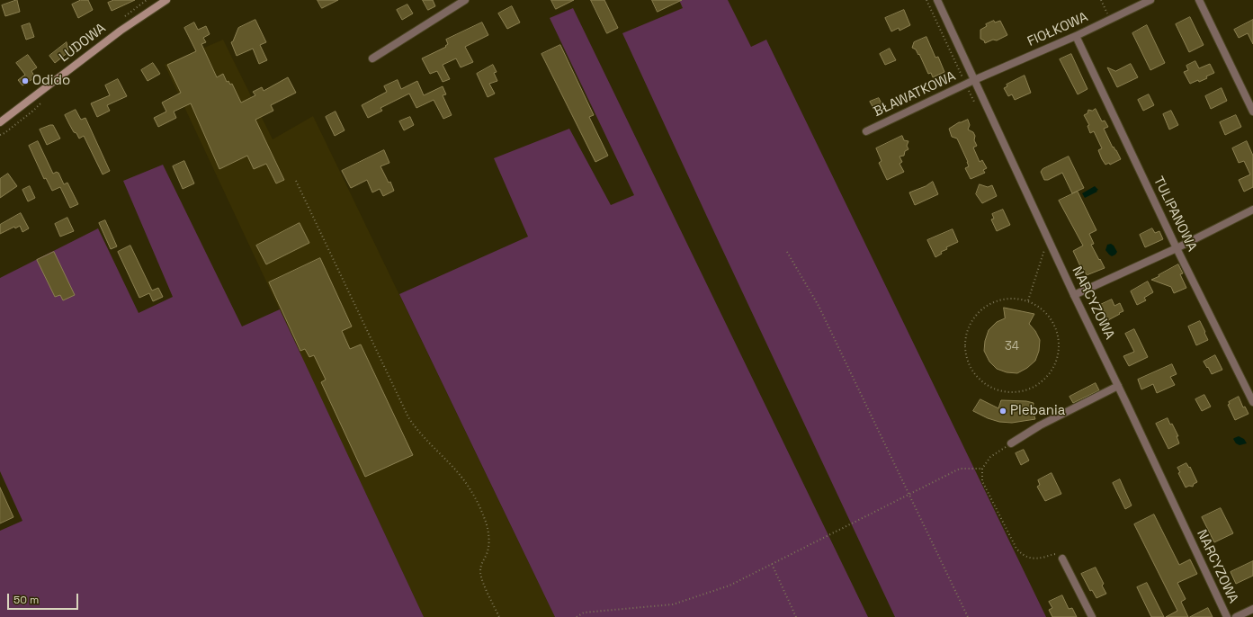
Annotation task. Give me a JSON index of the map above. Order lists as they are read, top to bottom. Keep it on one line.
{"streets":{"main road":["LUDOWA"],"street":["FIOŁKOWA","BŁAWATKOWA","TULIPANOWA","NARCYZOWA"]},"crossings":[["FIOŁKOWA","BŁAWATKOWA"],["FIOŁKOWA","TULIPANOWA"],["FIOŁKOWA","NARCYZOWA"],["BŁAWATKOWA","NARCYZOWA"]],"places":["Odido","Plebania"],"house_numbers":["34"],"scale_bar":"50 m"}
